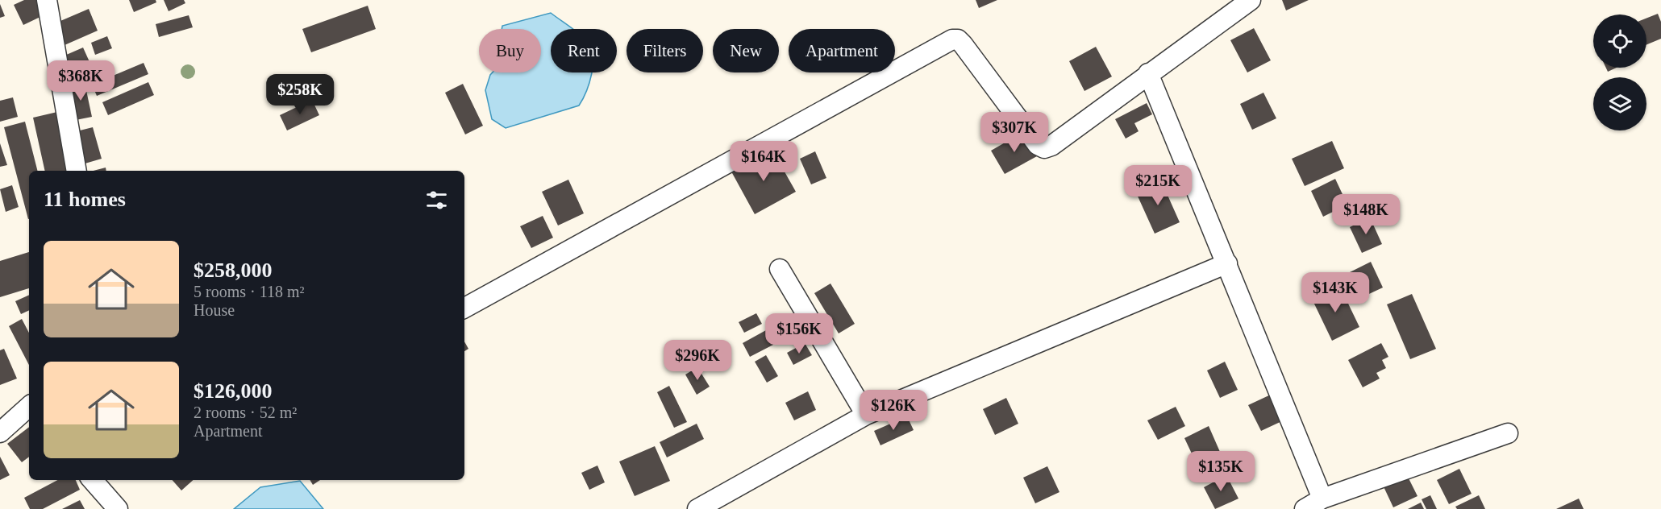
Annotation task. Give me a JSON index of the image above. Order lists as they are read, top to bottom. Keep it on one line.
{"page":{"chip":["Buy","Rent","Filters","New","Apartment"],"price":["$368K","$258K","$307K","$164K","$215K","$148K","$143K","$156K","$296K","$126K","$135K"],"heading":"11 homes","list":[{"name":"$258,000","note":"5 rooms · 118 m² · House"},{"name":"$126,000","note":"2 rooms · 52 m² · Apartment"}]}}
